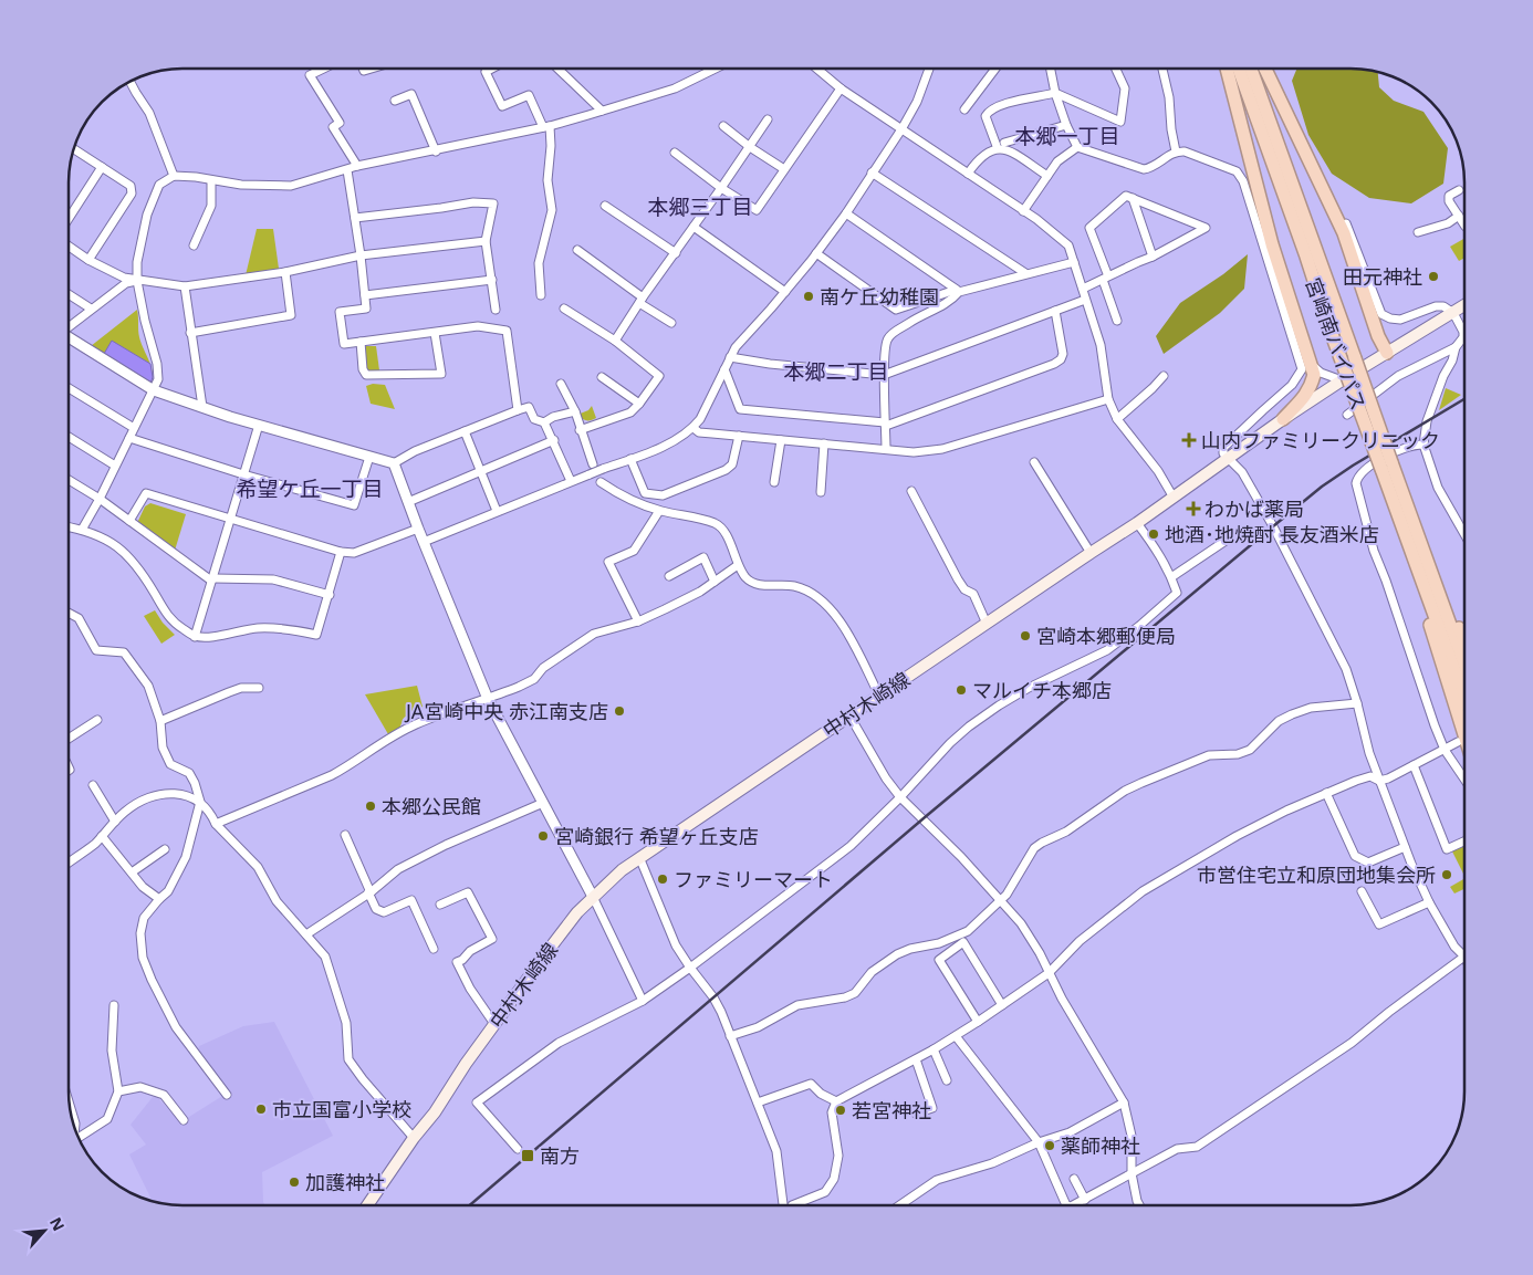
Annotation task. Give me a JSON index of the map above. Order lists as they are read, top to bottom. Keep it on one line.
{"streets":{"highway":["宮崎南バイパス"],"main road":["中村木崎線"]},"districts":["本郷一丁目","本郷三丁目","本郷二丁目","希望ケ丘一丁目"],"places":{"other":["田元神社","南ケ丘幼稚園","地酒･地焼酎 長友酒米店","宮崎本郷郵便局","マルイチ本郷店","JA宮崎中央 赤江南支店","本郷公民館","宮崎銀行 希望ヶ丘支店","市営住宅立和原団地集会所","ファミリーマート","市立国富小学校","若宮神社","薬師神社","加護神社"],"health":["山内ファミリークリニック","わかば薬局"],"transit":["南方"]},"north":"top right"}
